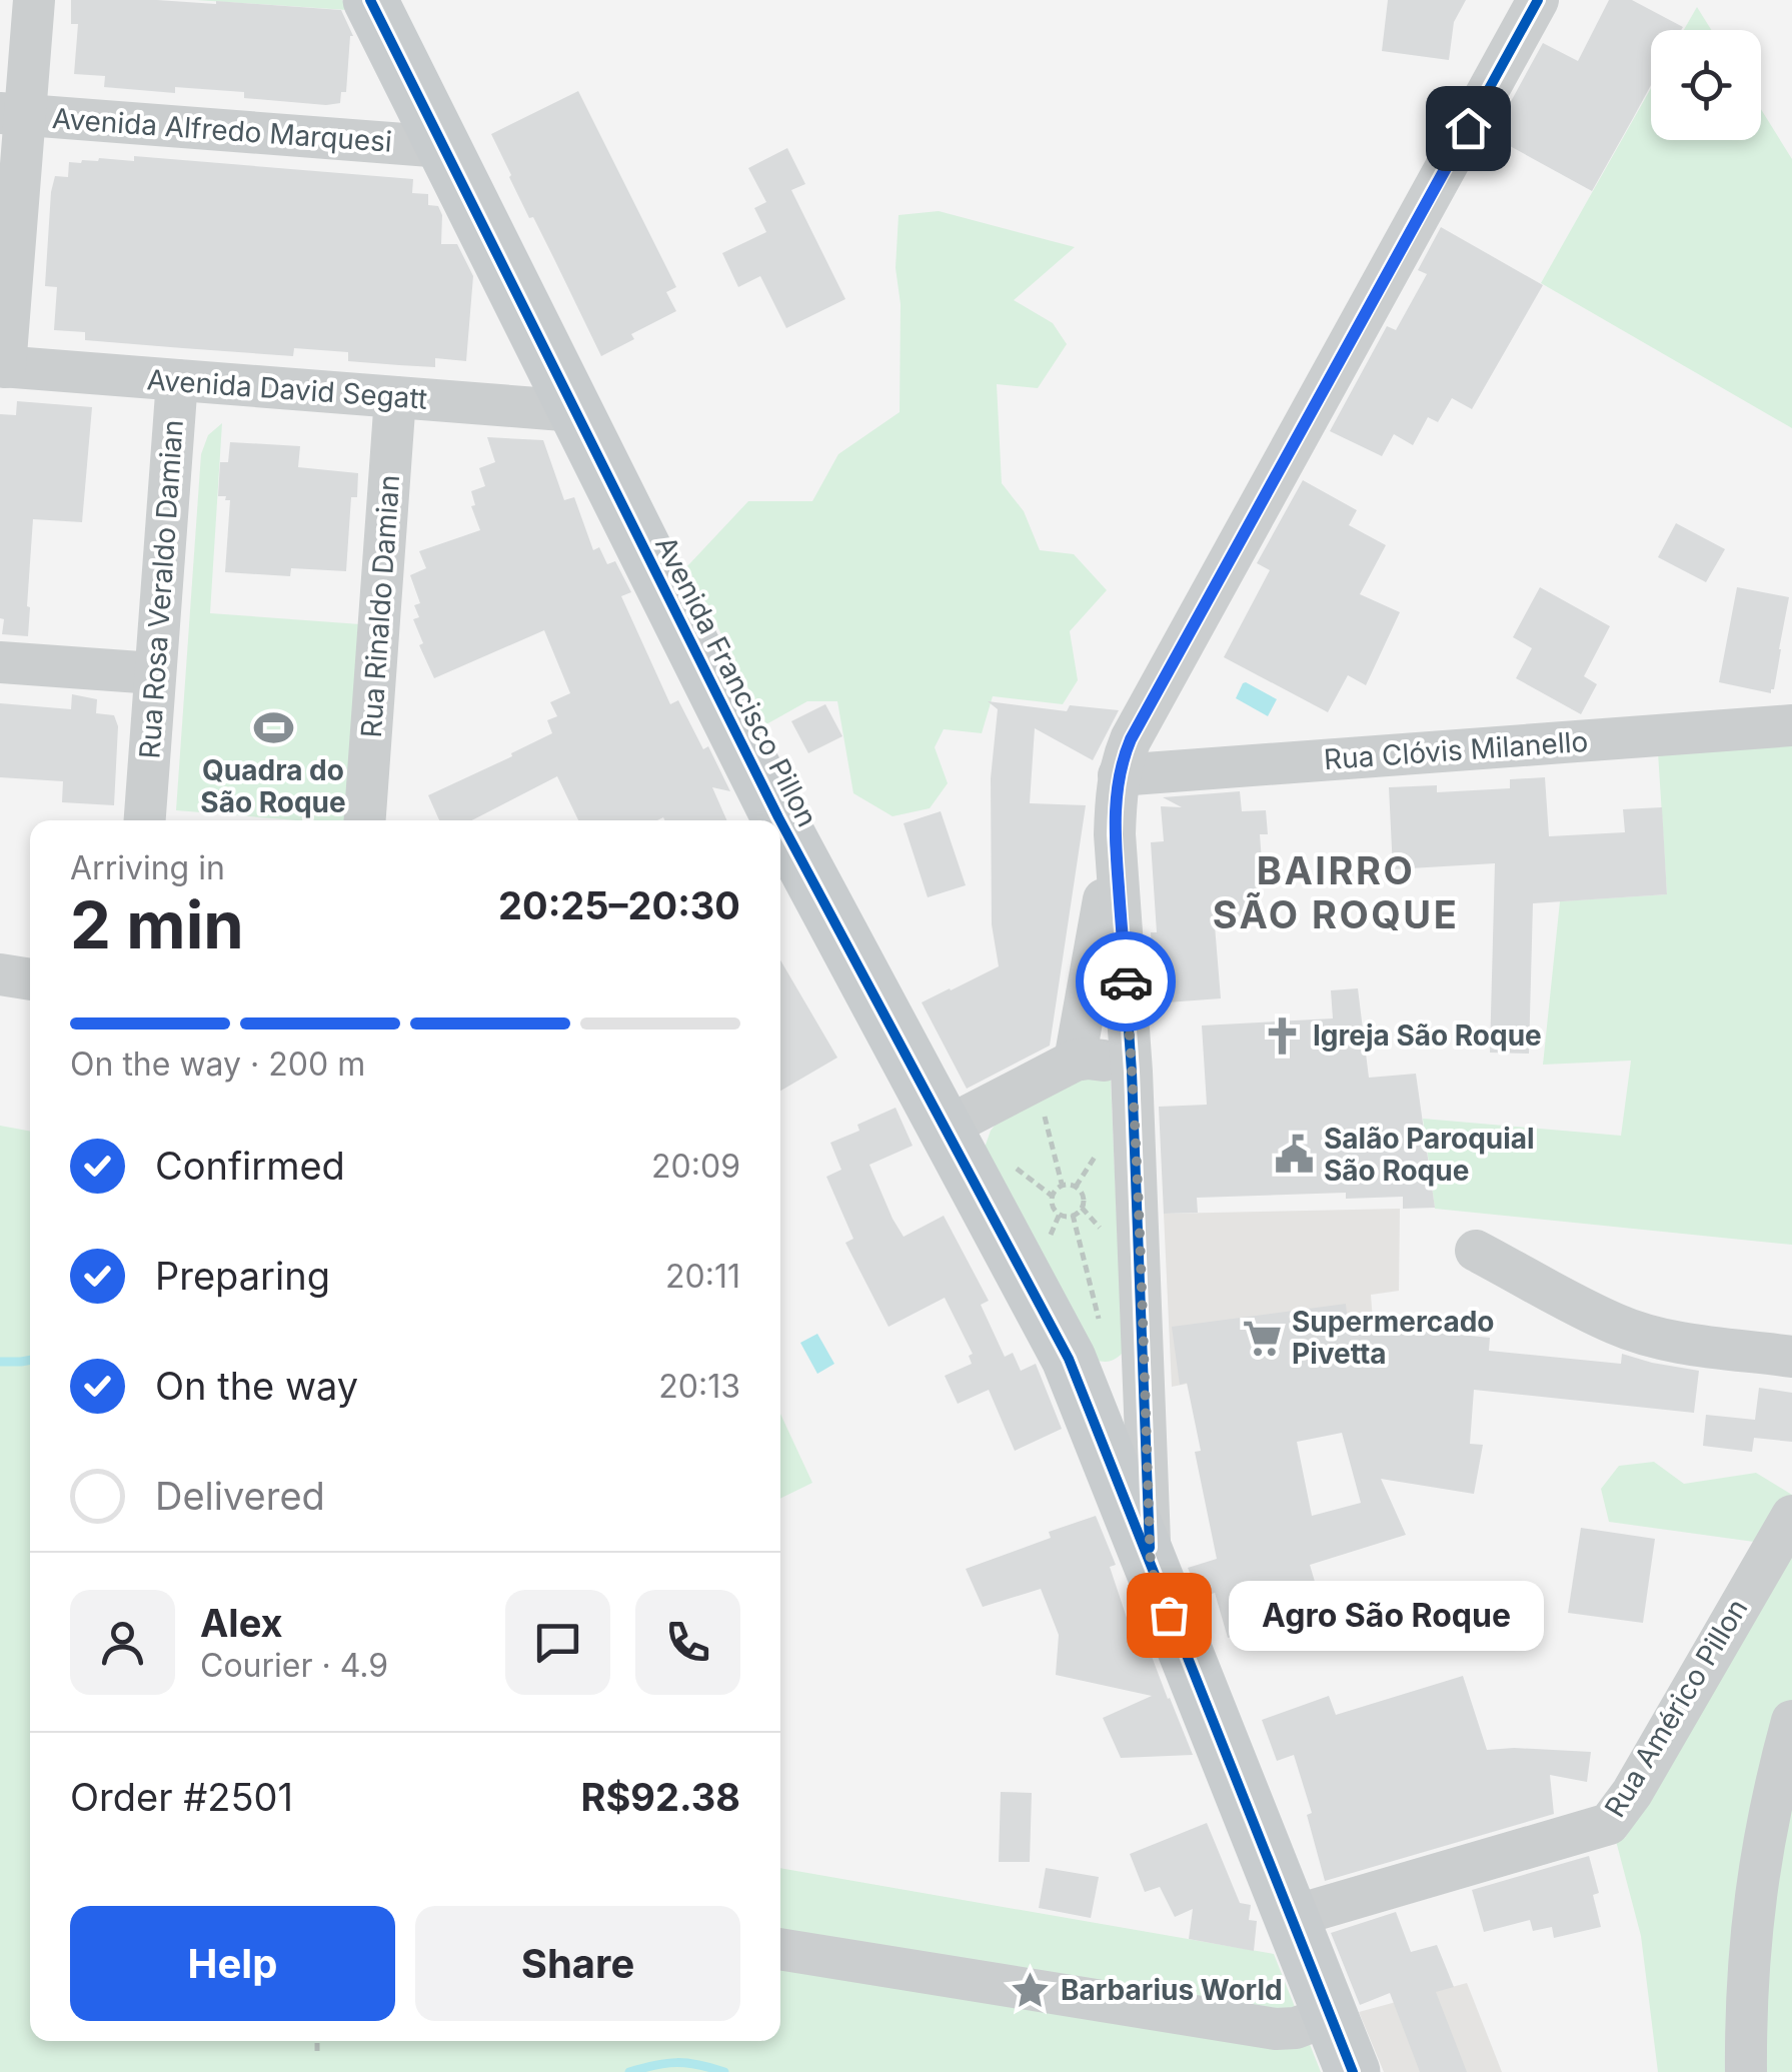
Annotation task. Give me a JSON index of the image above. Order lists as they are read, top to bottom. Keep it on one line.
{"streets":{"main road":["Avenida Francisco Pillon"],"street":["Avenida Alfredo Marquesi","Avenida David Segatt","Rua Rosa Veraldo Damian","Rua Rinaldo Damian","Rua Clóvis Milanello","Rua Américo Pillon"]},"crossings":[["Avenida Alfredo Marquesi","Avenida Francisco Pillon"],["Avenida David Segatt","Rua Rosa Veraldo Damian"],["Avenida David Segatt","Rua Rinaldo Damian"],["Avenida David Segatt","Avenida Francisco Pillon"],["Avenida Francisco Pillon","Rua Américo Pillon"]],"districts":["BAIRRO SÃO ROQUE"],"places":{"sports":["Quadra do São Roque"],"church":["Igreja São Roque"],"public building":["Salão Paroquial São Roque"],"supermarket":["Supermercado Pivetta"],"other":["Agro São Roque"],"place":["Barbarius World"]},"page":{"heading":["2 min","Arriving in","20:25–20:30"],"panel":["Alex","Courier · 4.9","Order #2501","R$92.38"],"bar":"On the way · 200 m","list":[["Confirmed","20:09"],["Preparing","20:11"],["On the way","20:13"],"Delivered"],"bubble":"Agro São Roque","buttons":["Help","Share"]}}
